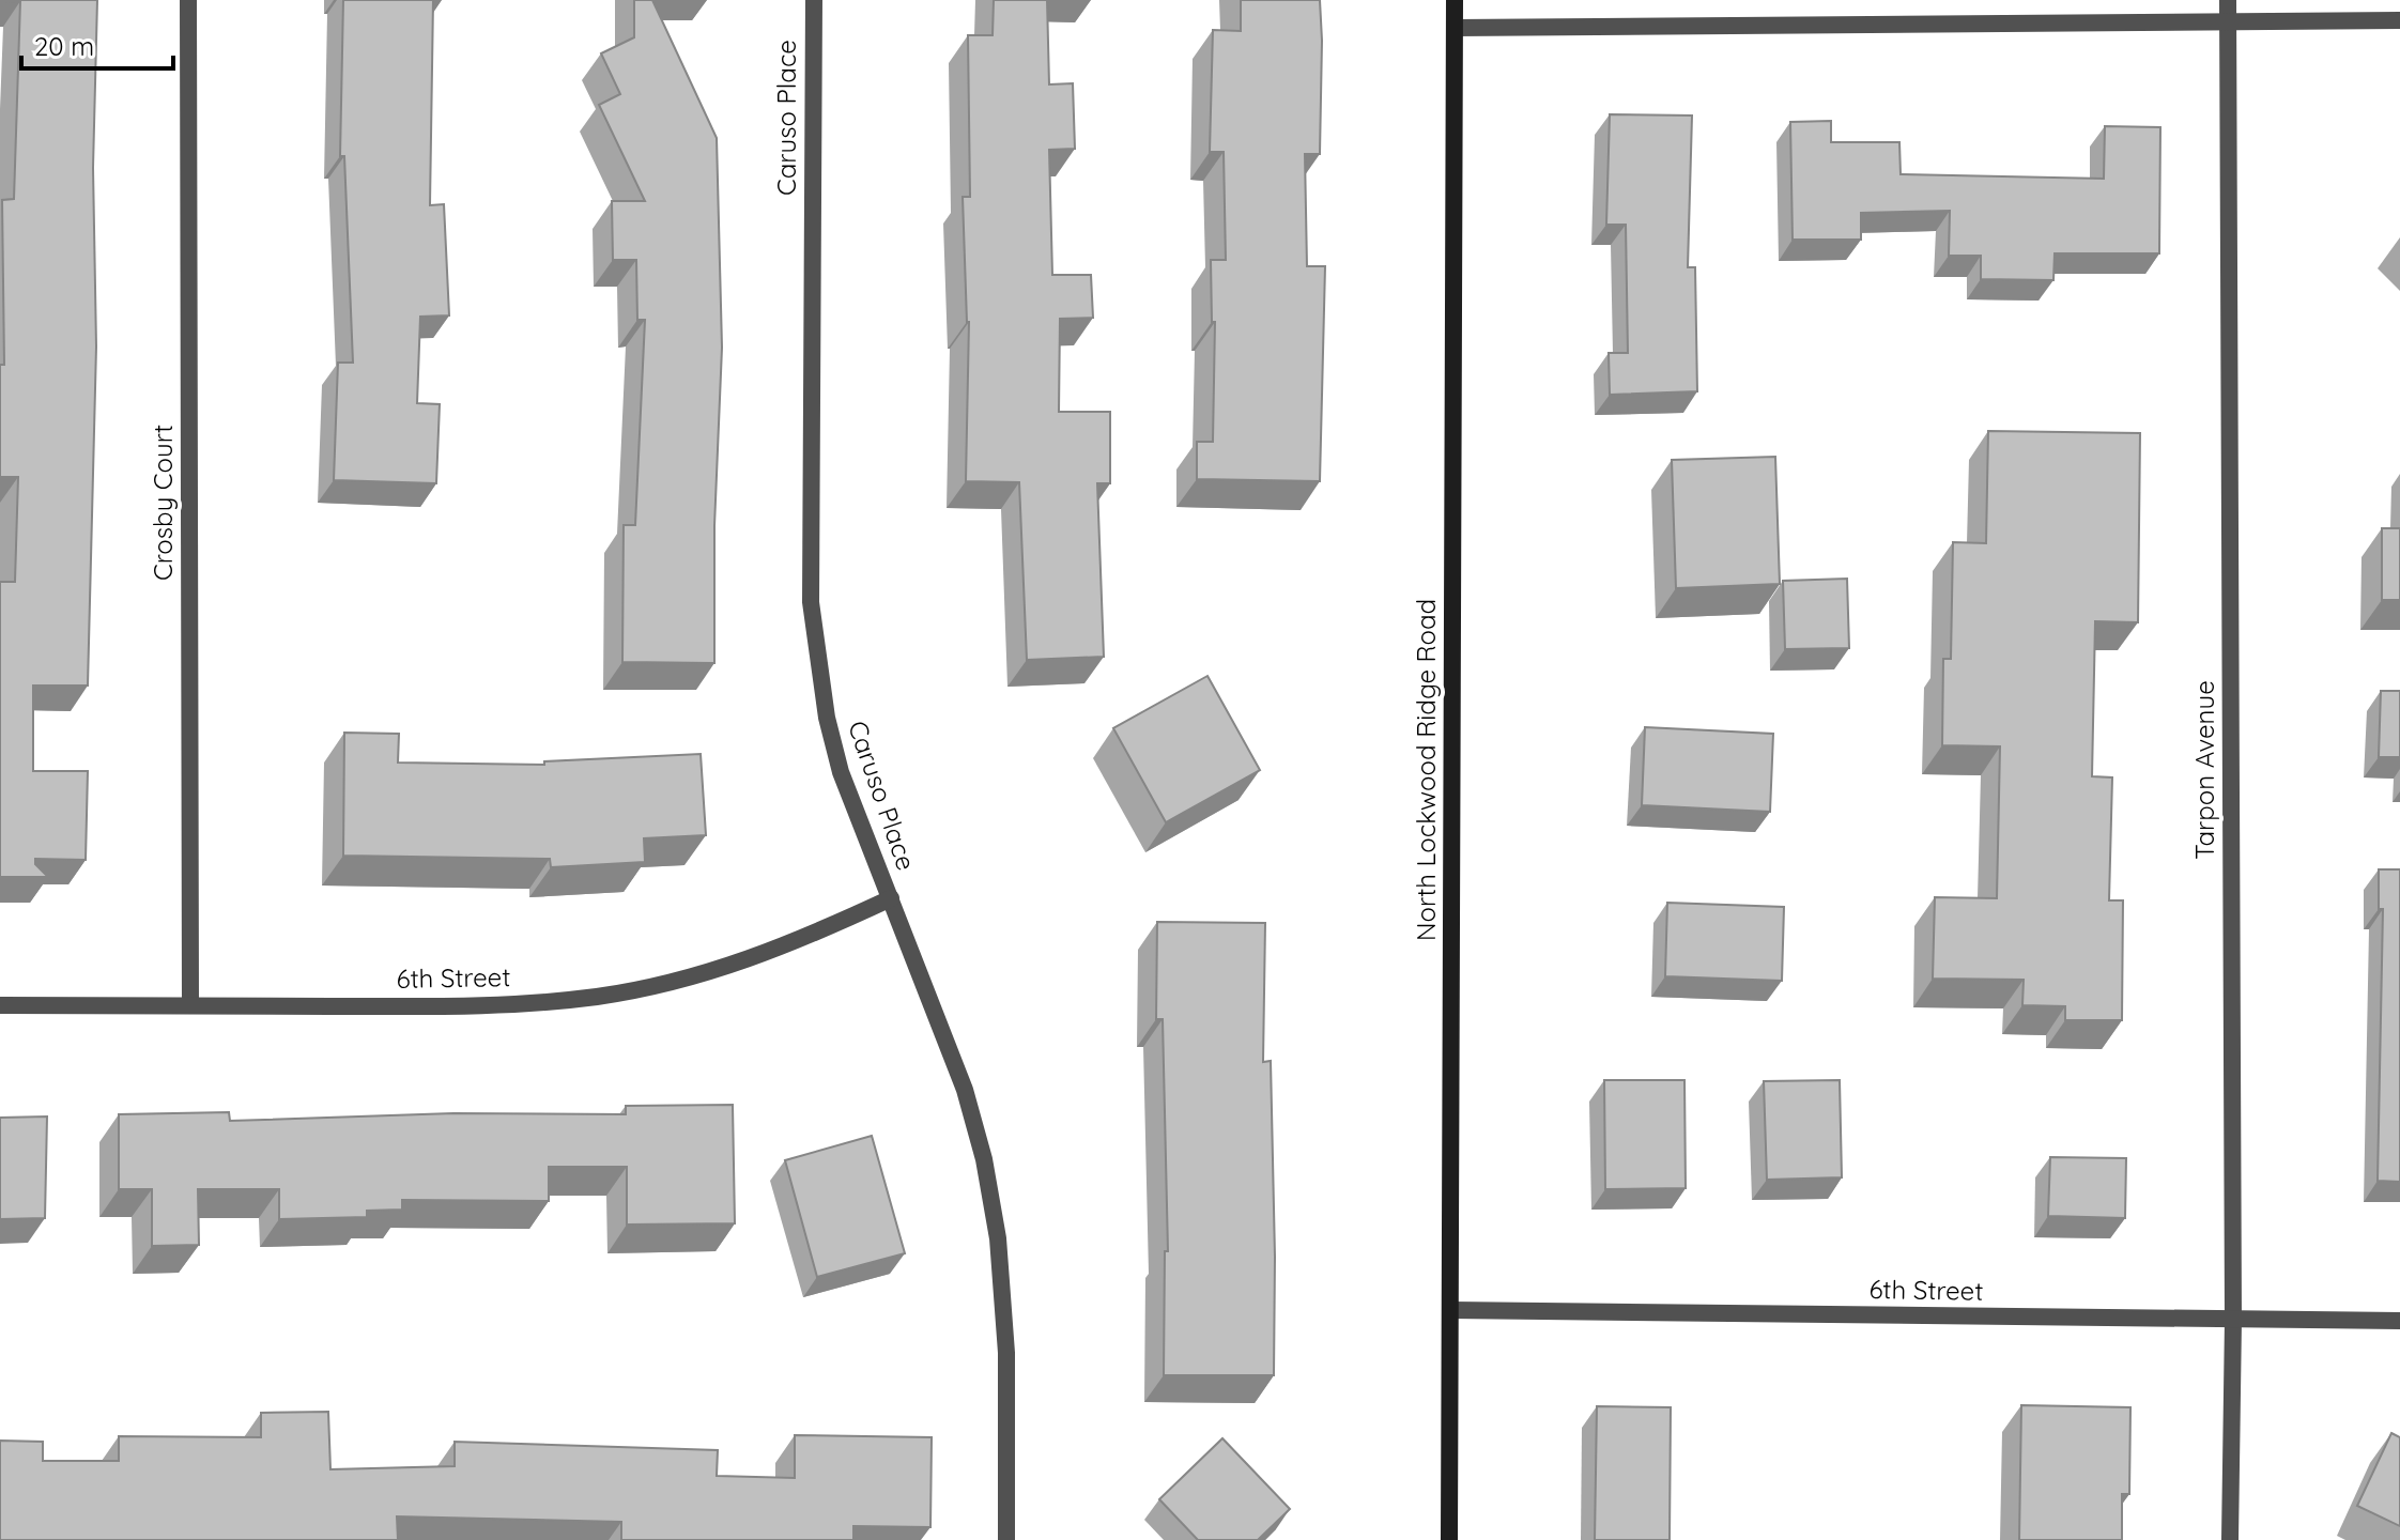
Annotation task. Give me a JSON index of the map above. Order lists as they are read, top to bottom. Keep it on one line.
{"streets":{"street":["Caruso Place","Crosby Court","North Lockwood Ridge Road","Tarpon Avenue","6th Street"]},"crossings":[["Caruso Place","6th Street"],["Crosby Court","6th Street"],["North Lockwood Ridge Road","6th Street"],["Tarpon Avenue","6th Street"]],"scale_bar":"20 m"}
